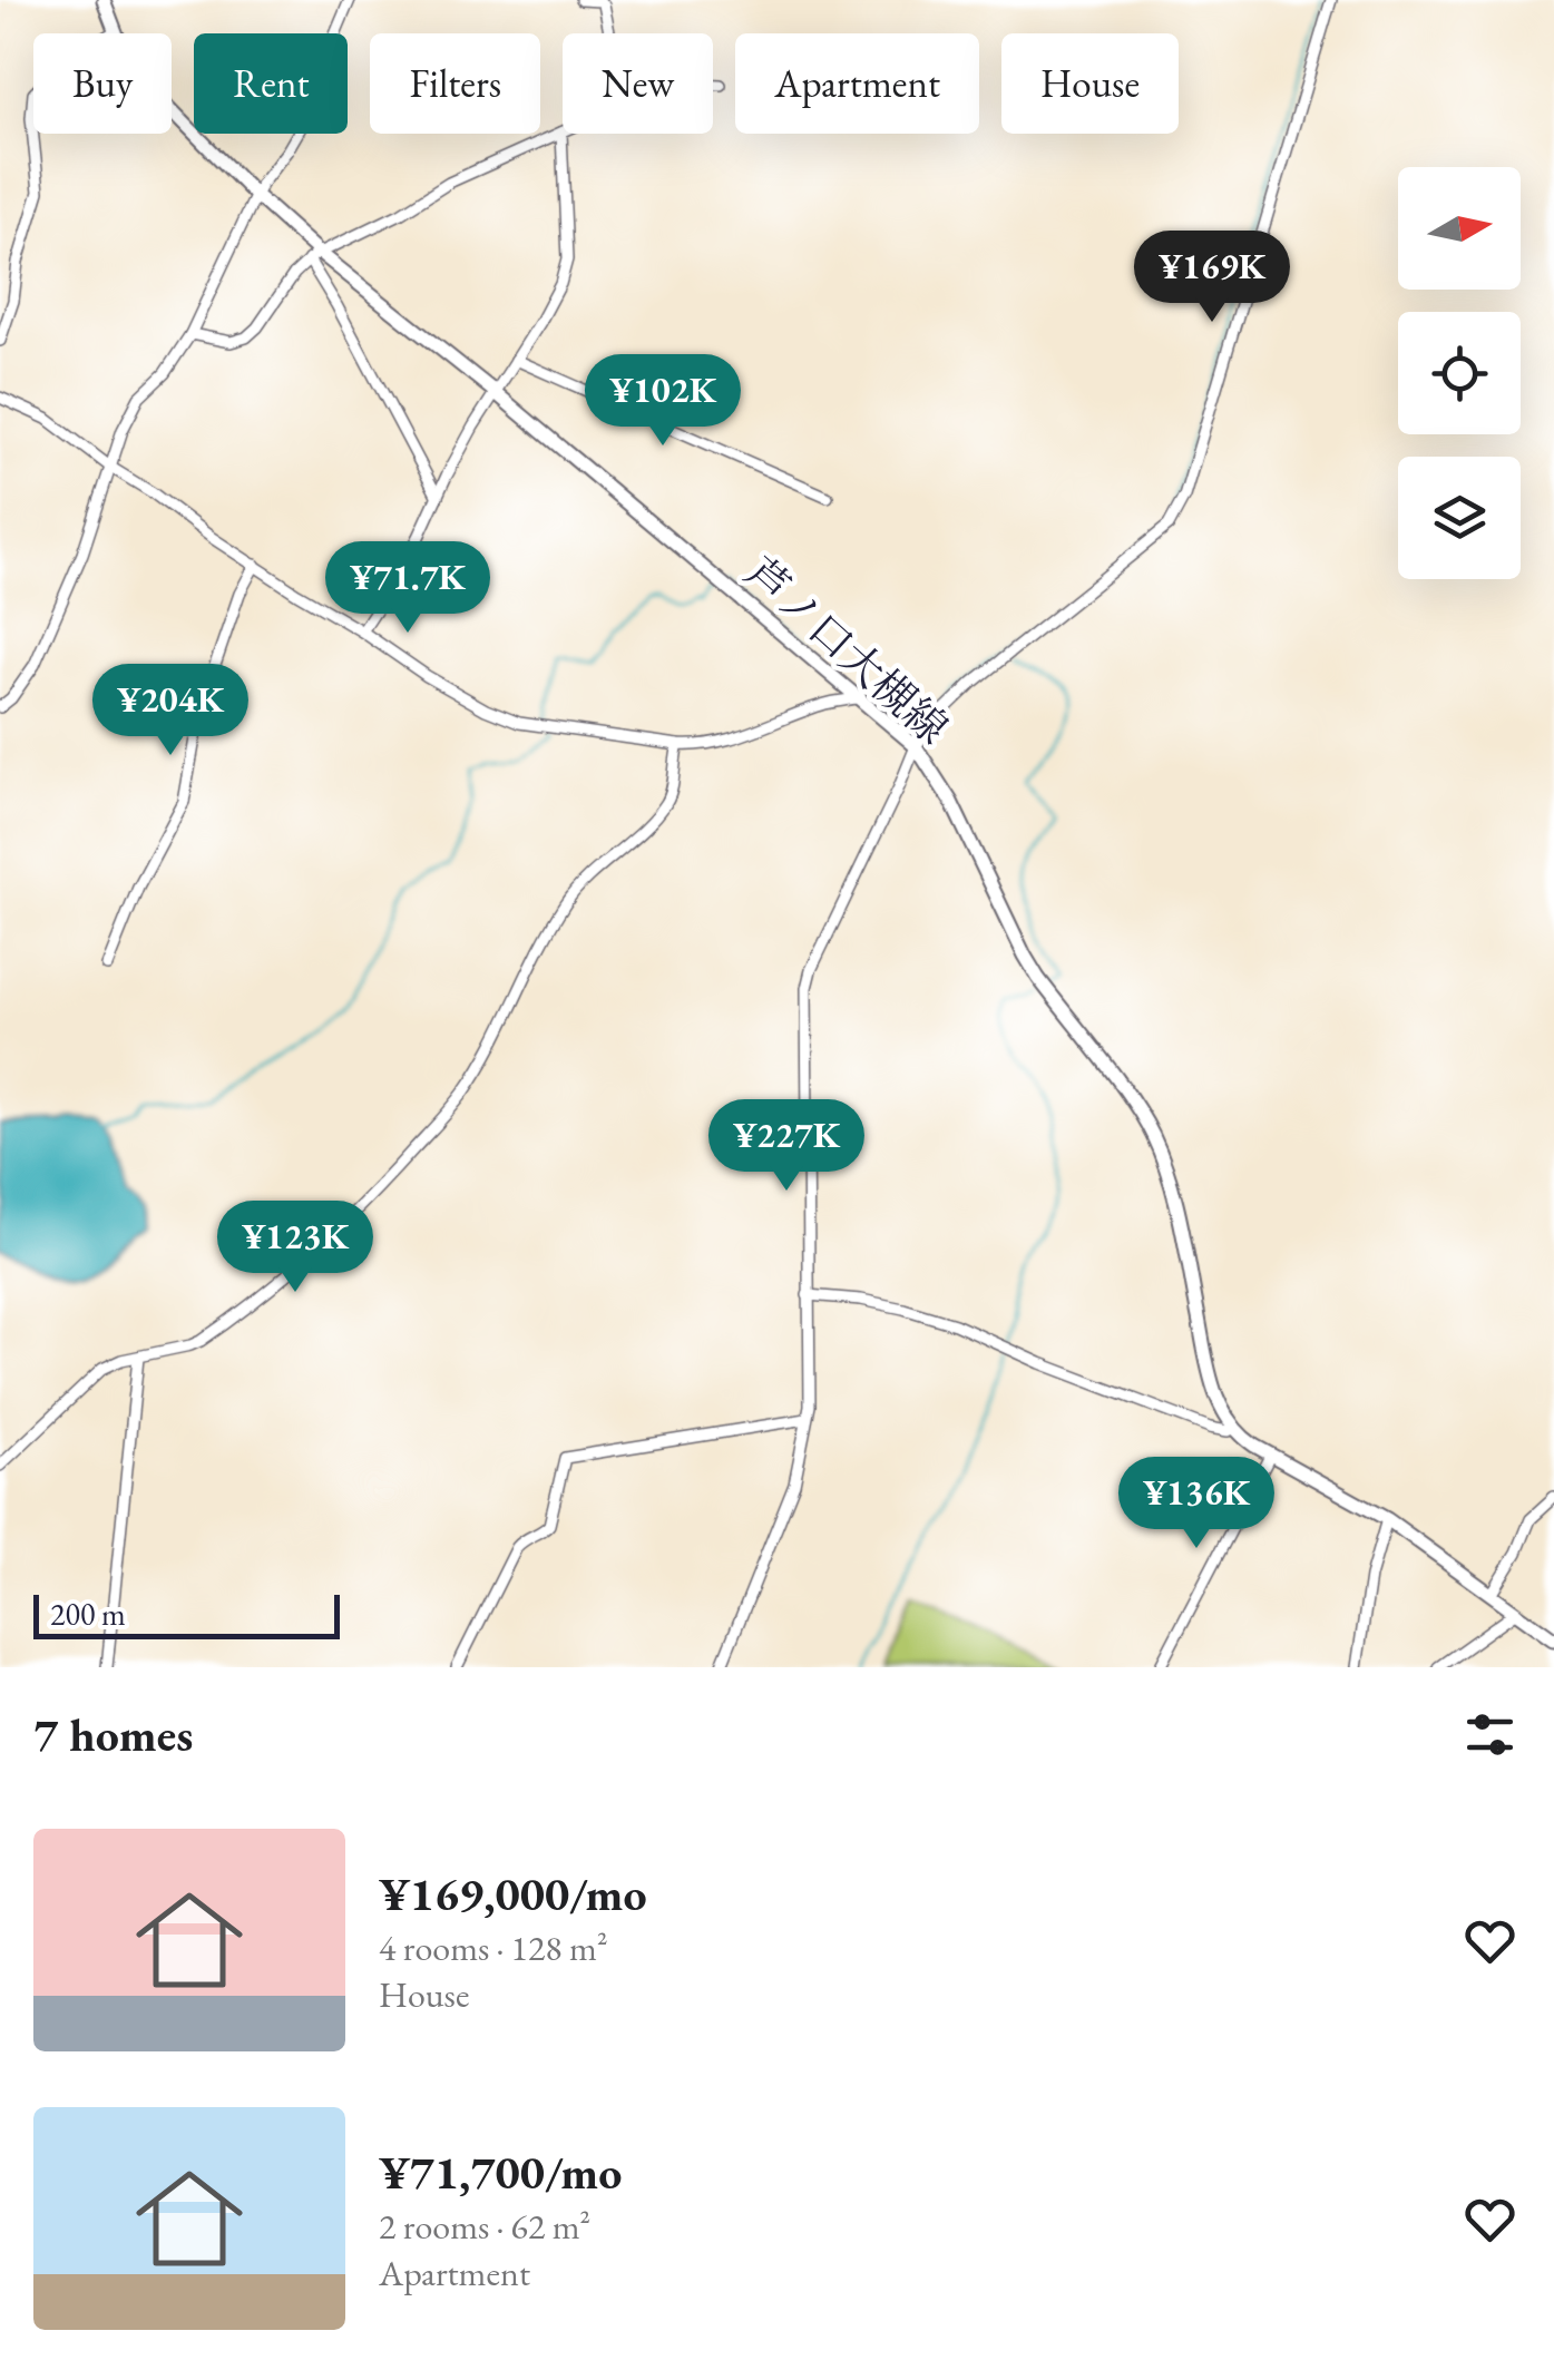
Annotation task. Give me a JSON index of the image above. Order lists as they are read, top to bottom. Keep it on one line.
{"streets":{"main road":["芦ノ口大槻線"]},"scale_bar":"200 m","north":"right","page":{"chip":["Buy","Rent","Filters","New","Apartment","House"],"price":["¥169K","¥102K","¥71.7K","¥204K","¥227K","¥123K","¥136K"],"scale":"200 m","heading":"7 homes","list":[{"name":"¥169,000/mo","note":"4 rooms · 128 m² · House"},{"name":"¥71,700/mo","note":"2 rooms · 62 m² · Apartment"}]}}
